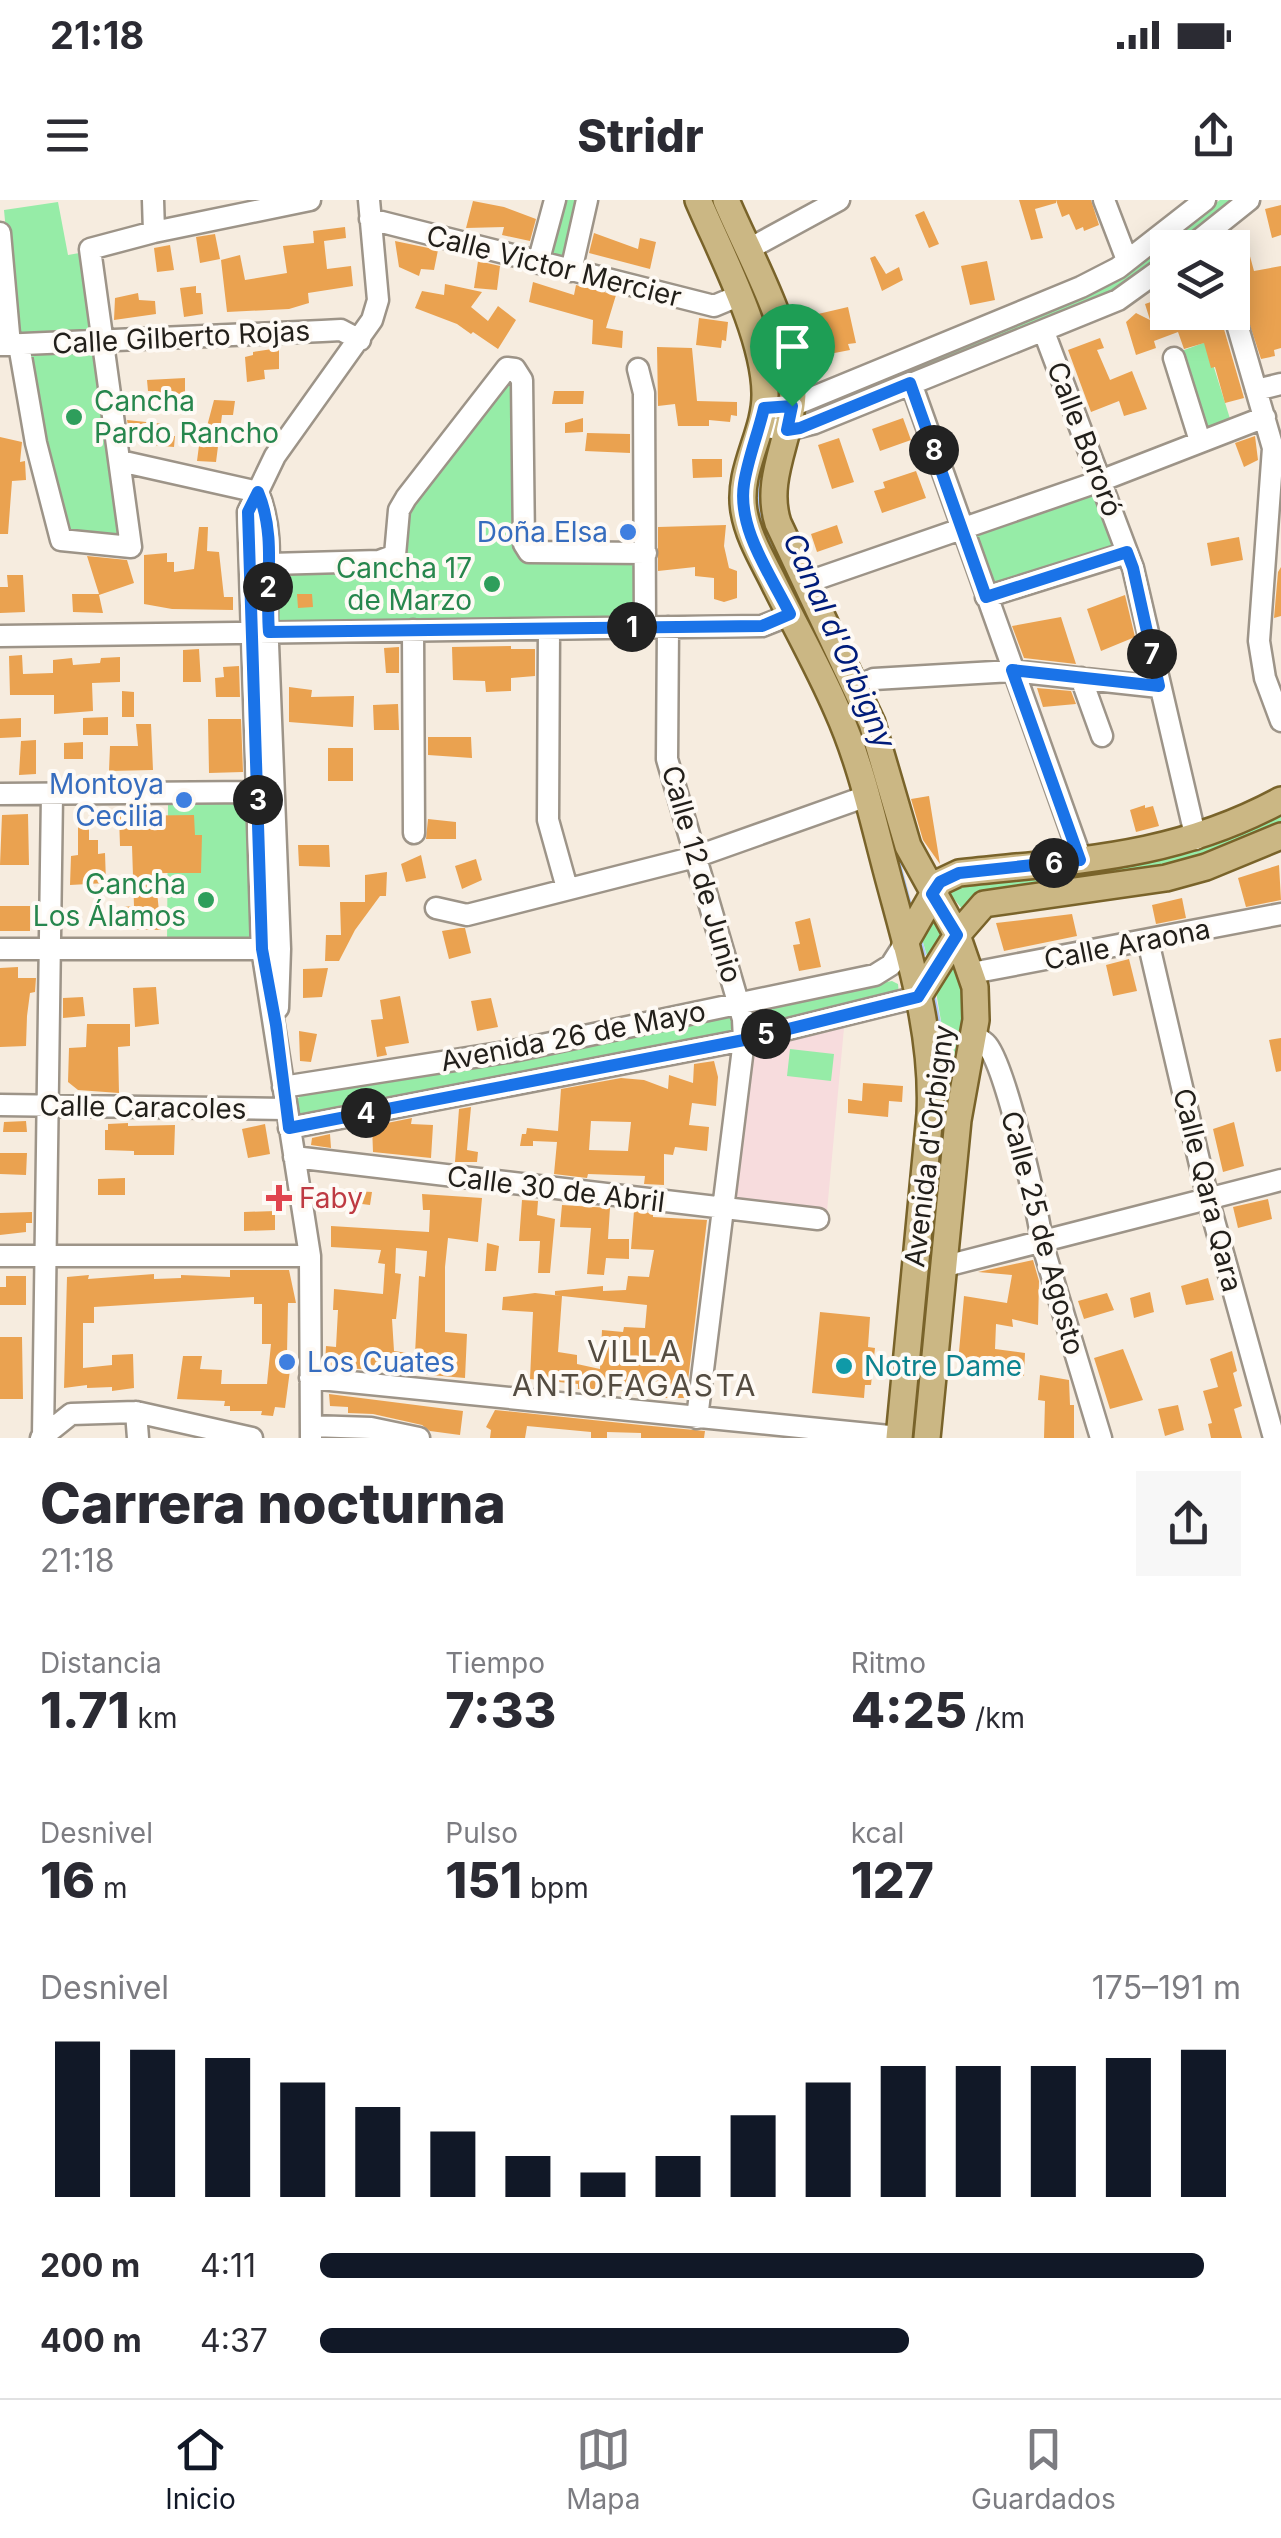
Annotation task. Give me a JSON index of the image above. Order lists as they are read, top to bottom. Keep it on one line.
{"streets":{"main road":["Avenida d'Orbigny"],"street":["Calle Victor Mercier","Calle Gilberto Rojas","Calle Bororó","Calle 12 de Junio","Calle Araona","Avenida 26 de Mayo","Calle Caracoles","Calle 30 de Abril","Calle Qara Qara","Calle 25 de Agosto"]},"crossings":[["Calle Victor Mercier","Avenida d'Orbigny"],["Calle 12 de Junio","Avenida 26 de Mayo"],["Calle 12 de Junio","Calle 30 de Abril"],["Calle Araona","Avenida d'Orbigny"],["Calle Araona","Calle Qara Qara"],["Avenida 26 de Mayo","Calle Caracoles"],["Avenida 26 de Mayo","Avenida d'Orbigny"],["Avenida d'Orbigny","Calle 25 de Agosto"]],"districts":["VILLA ANTOFAGASTA"],"water":["Canal d'Orbigny"],"places":{"other":["Cancha Pardo Rancho","Doña Elsa","Cancha 17 de Marzo","Montoya Cecilia","Cancha Los Álamos","Los Cuates","Notre Dame"],"health":["Faby"]},"page":{"status":"21:18","header":"Stridr","pins":["8","2","1","7","3","6","5","4"],"heading":["Carrera nocturna","21:18"],"stats":[["Distancia","1.71 km"],["Tiempo","7:33"],["Ritmo","4:25 /km"],["Desnivel","16 m"],["Pulso","151 bpm"],["kcal","127"]],"chart":["Desnivel","175–191 m"],"list":[{"name":"200 m","note":"4:11"},{"name":"400 m","note":"4:37"}],"tabs":["Inicio","Mapa","Guardados"]}}
